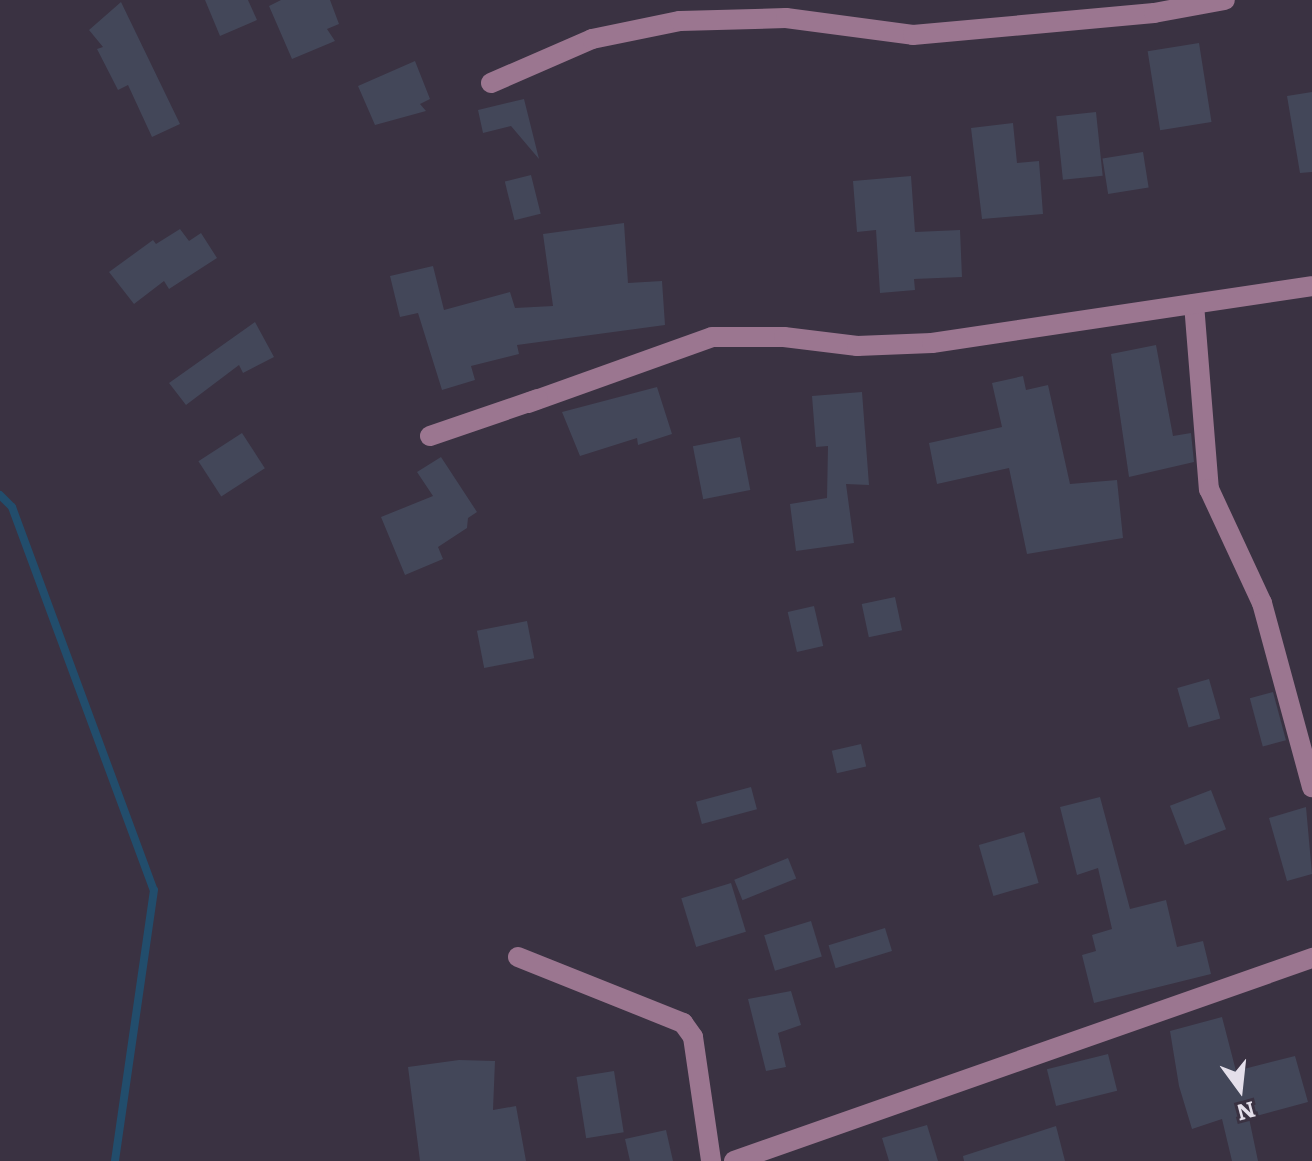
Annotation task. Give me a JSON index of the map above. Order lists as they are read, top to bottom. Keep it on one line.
{"north":"bottom"}
